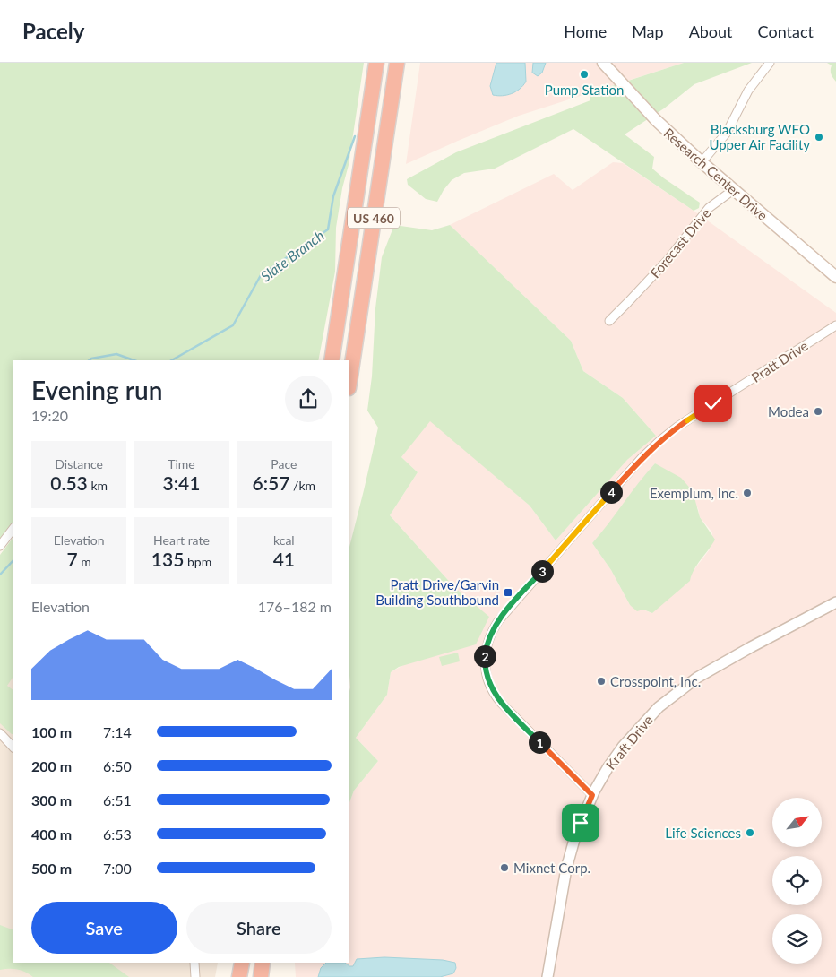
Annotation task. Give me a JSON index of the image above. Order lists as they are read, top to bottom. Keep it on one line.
{"streets":{"highway":["US 460"],"main road":["Research Center Drive"],"street":["Forecast Drive","Pratt Drive","Kraft Drive"]},"crossings":[["Research Center Drive","Forecast Drive"],["Pratt Drive","Kraft Drive"]],"water":["Slate Branch"],"places":{"other":["Pump Station","Blacksburg WFO Upper Air Facility","Modea","Exemplum, Inc.","Crosspoint, Inc.","Life Sciences","Mixnet Corp."],"transit":["Pratt Drive/Garvin Building Southbound"]},"north":"top right","page":{"header":"Pacely","nav":["Home","Map","About","Contact"],"heading":["Evening run","19:20"],"stats":[["Distance","0.53 km"],["Time","3:41"],["Pace","6:57 /km"],["Elevation","7 m"],["Heart rate","135 bpm"],["kcal","41"]],"pins":["4","3","2","1"],"chart":["Elevation","176–182 m"],"list":[{"name":"100 m","note":"7:14"},{"name":"200 m","note":"6:50"},{"name":"300 m","note":"6:51"},{"name":"400 m","note":"6:53"},{"name":"500 m","note":"7:00"}],"buttons":["Save","Share"]}}
